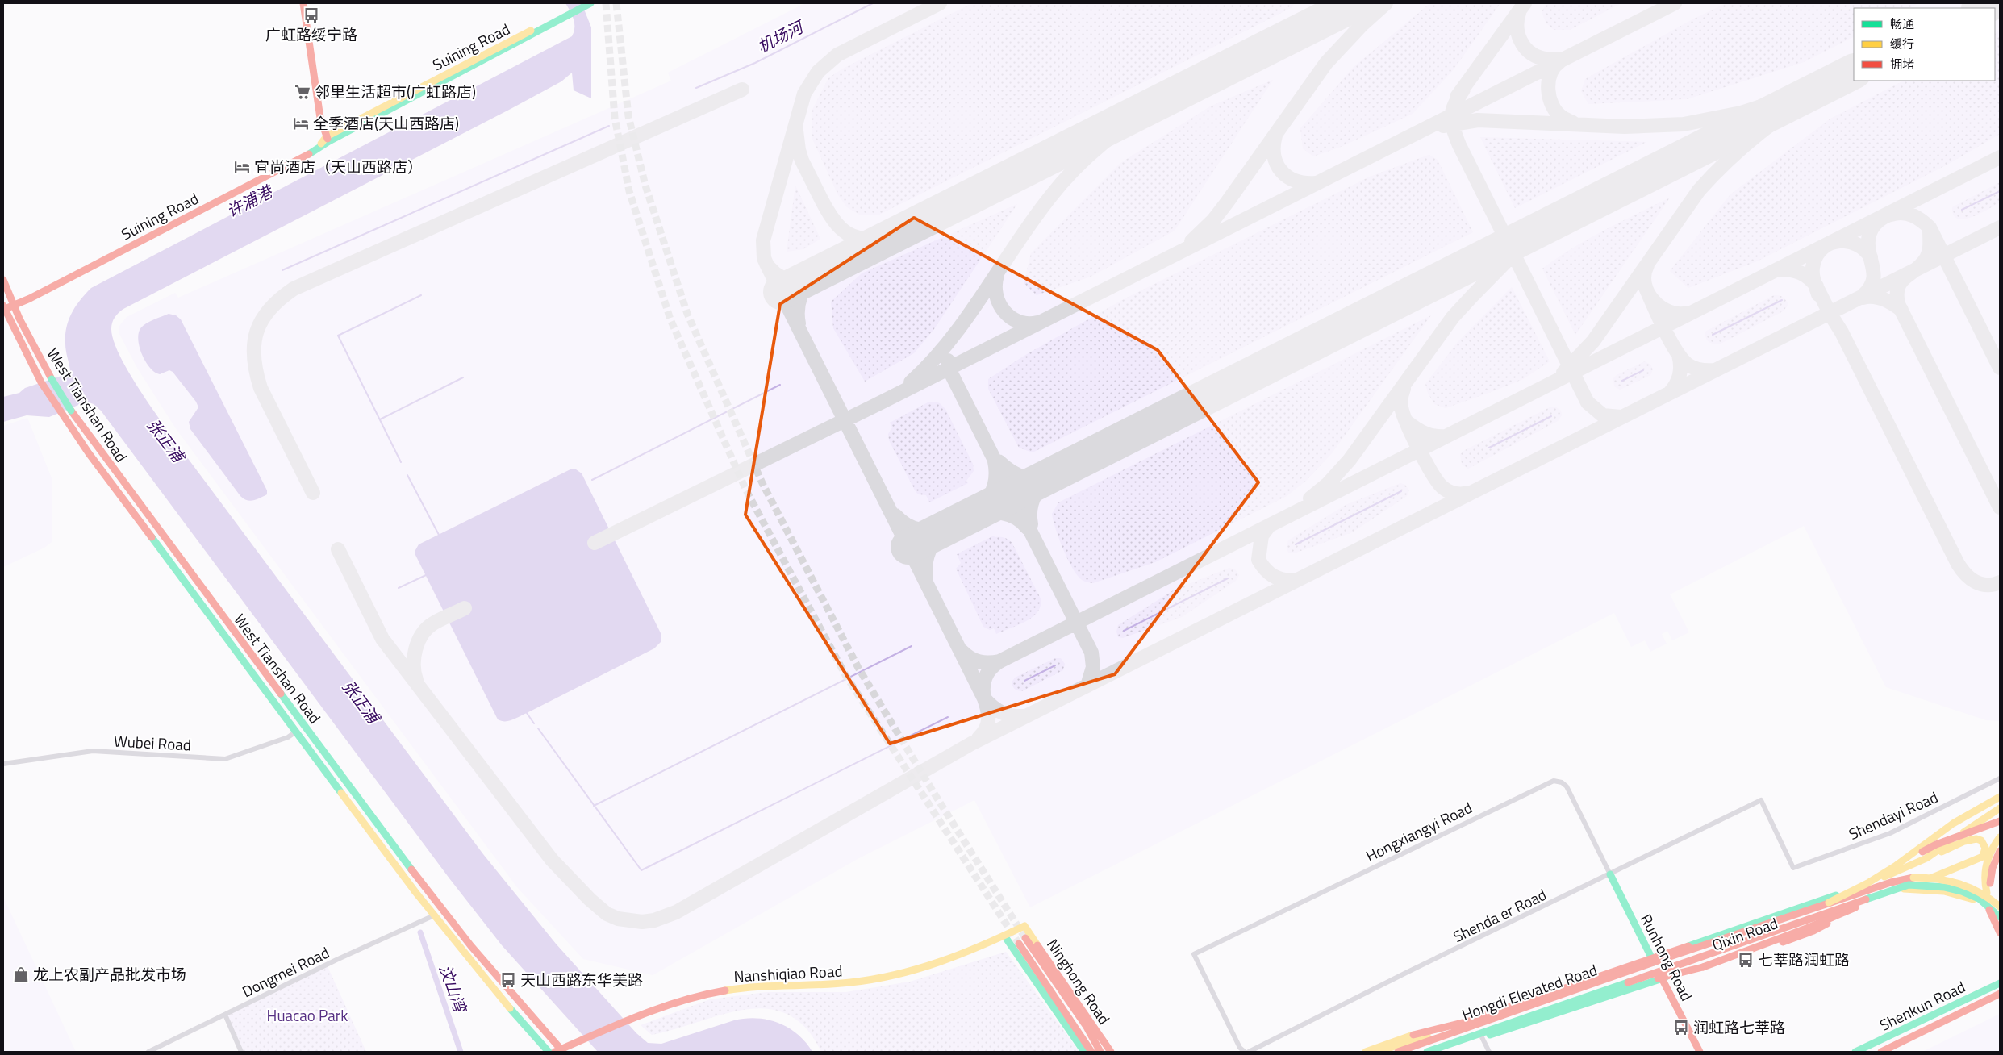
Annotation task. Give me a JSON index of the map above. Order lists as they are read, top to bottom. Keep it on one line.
{"streets":{"main road":["Suining Road","West Tianshan Road","Qixin Road","Runhong Road","Nanshiqiao Road","Ninghong Road","Hongdi Elevated Road","Shenkun Road"],"street":["Wubei Road","Shendayi Road","Hongxiangyi Road","Shenda er Road","Dongmei Road"]},"crossings":[["Suining Road","West Tianshan Road"],["West Tianshan Road","Wubei Road"],["West Tianshan Road","Dongmei Road"],["West Tianshan Road","Nanshiqiao Road"],["Shendayi Road","Shenda er Road"],["Hongxiangyi Road","Shenda er Road"],["Hongxiangyi Road","Runhong Road"],["Shenda er Road","Runhong Road"],["Qixin Road","Runhong Road"],["Nanshiqiao Road","Ninghong Road"]],"water":["机场河","许浦港","张正浦","汶山湾"],"parks":["Huacao Park"],"places":{"bus stop":["广虹路绥宁路","七莘路润虹路","天山西路东华美路","润虹路七莘路"],"supermarket":["邻里生活超市(广虹路店)"],"hotel":["全季酒店(天山西路店)","宜尚酒店（天山西路店）"],"shop":["龙上农副产品批发市场"]},"legend":["畅通","缓行","拥堵"]}
